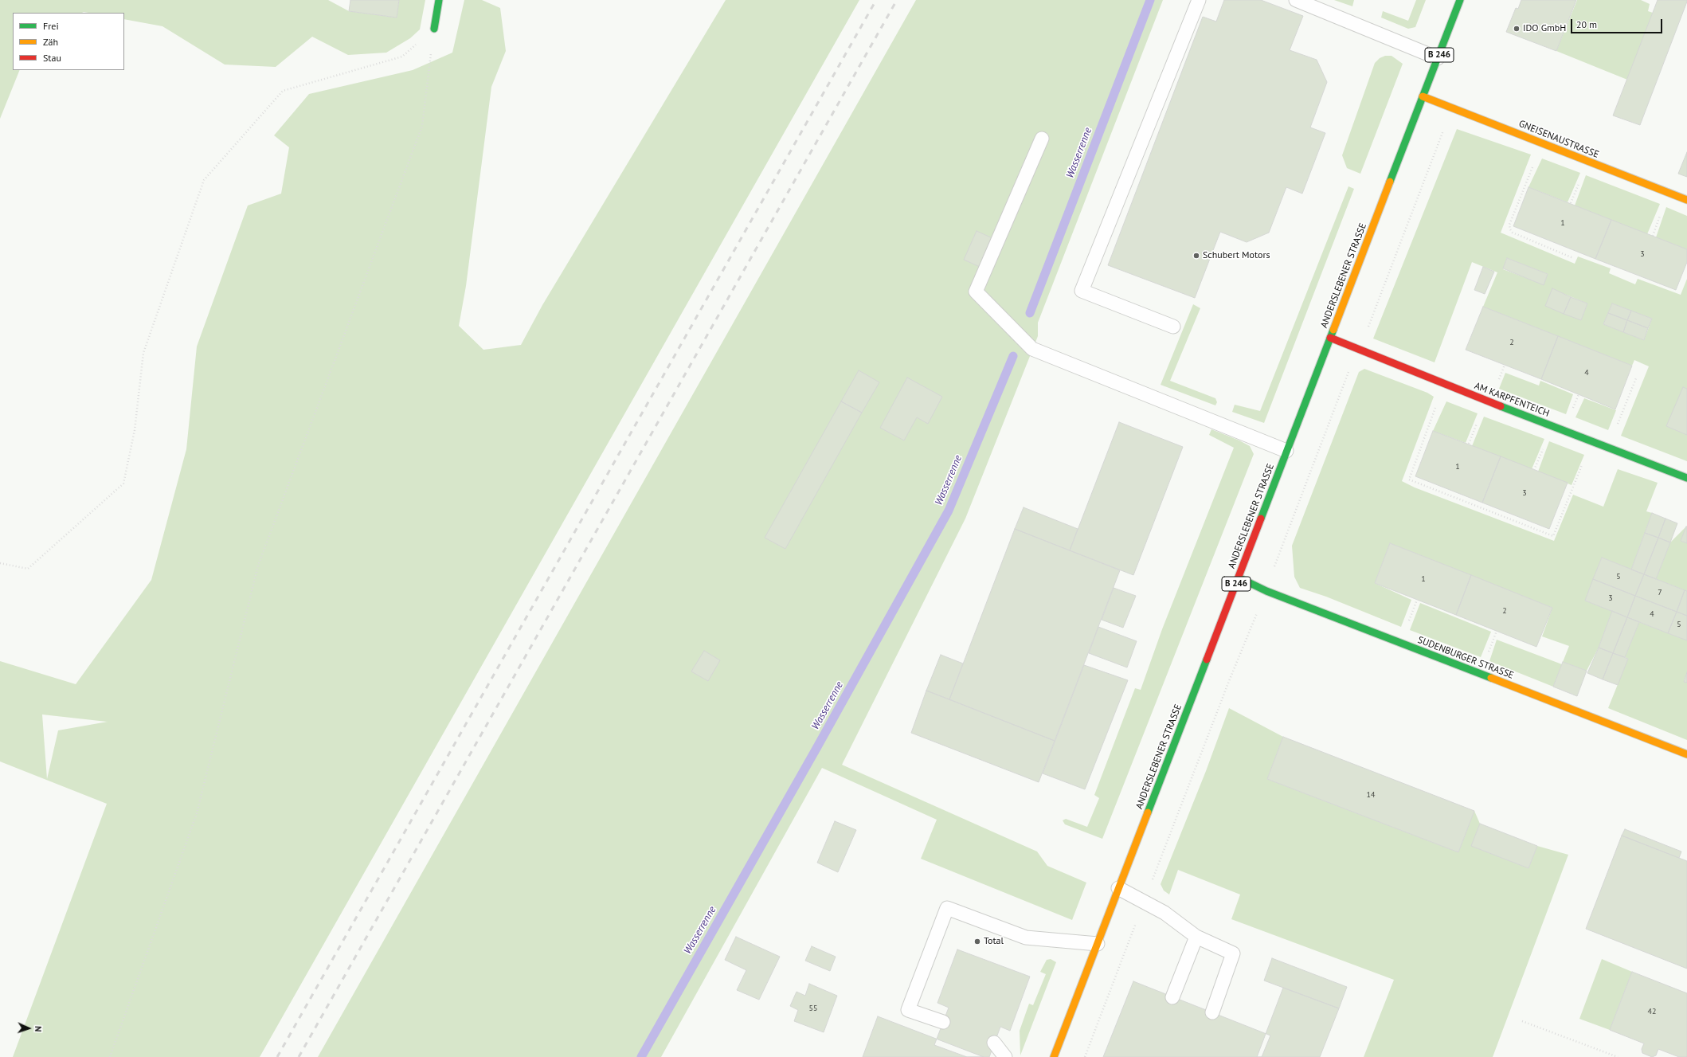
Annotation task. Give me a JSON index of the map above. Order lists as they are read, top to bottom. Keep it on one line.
{"streets":{"street":["B 246","GNEISENAUSTRASSE","ANDERSLEBENER STRASSE","AM KARPFENTEICH","SUDENBURGER STRASSE"]},"crossings":[["GNEISENAUSTRASSE","ANDERSLEBENER STRASSE"],["ANDERSLEBENER STRASSE","AM KARPFENTEICH"],["ANDERSLEBENER STRASSE","SUDENBURGER STRASSE"]],"water":["Wasserrenne"],"places":["IDO GmbH","Schubert Motors","Total"],"house_numbers":["1","3","2","4","1","3","5","1","7","3","2","4","5","14","55","42"],"legend":["Frei","Zäh","Stau"],"scale_bar":"20 m","north":"right"}
